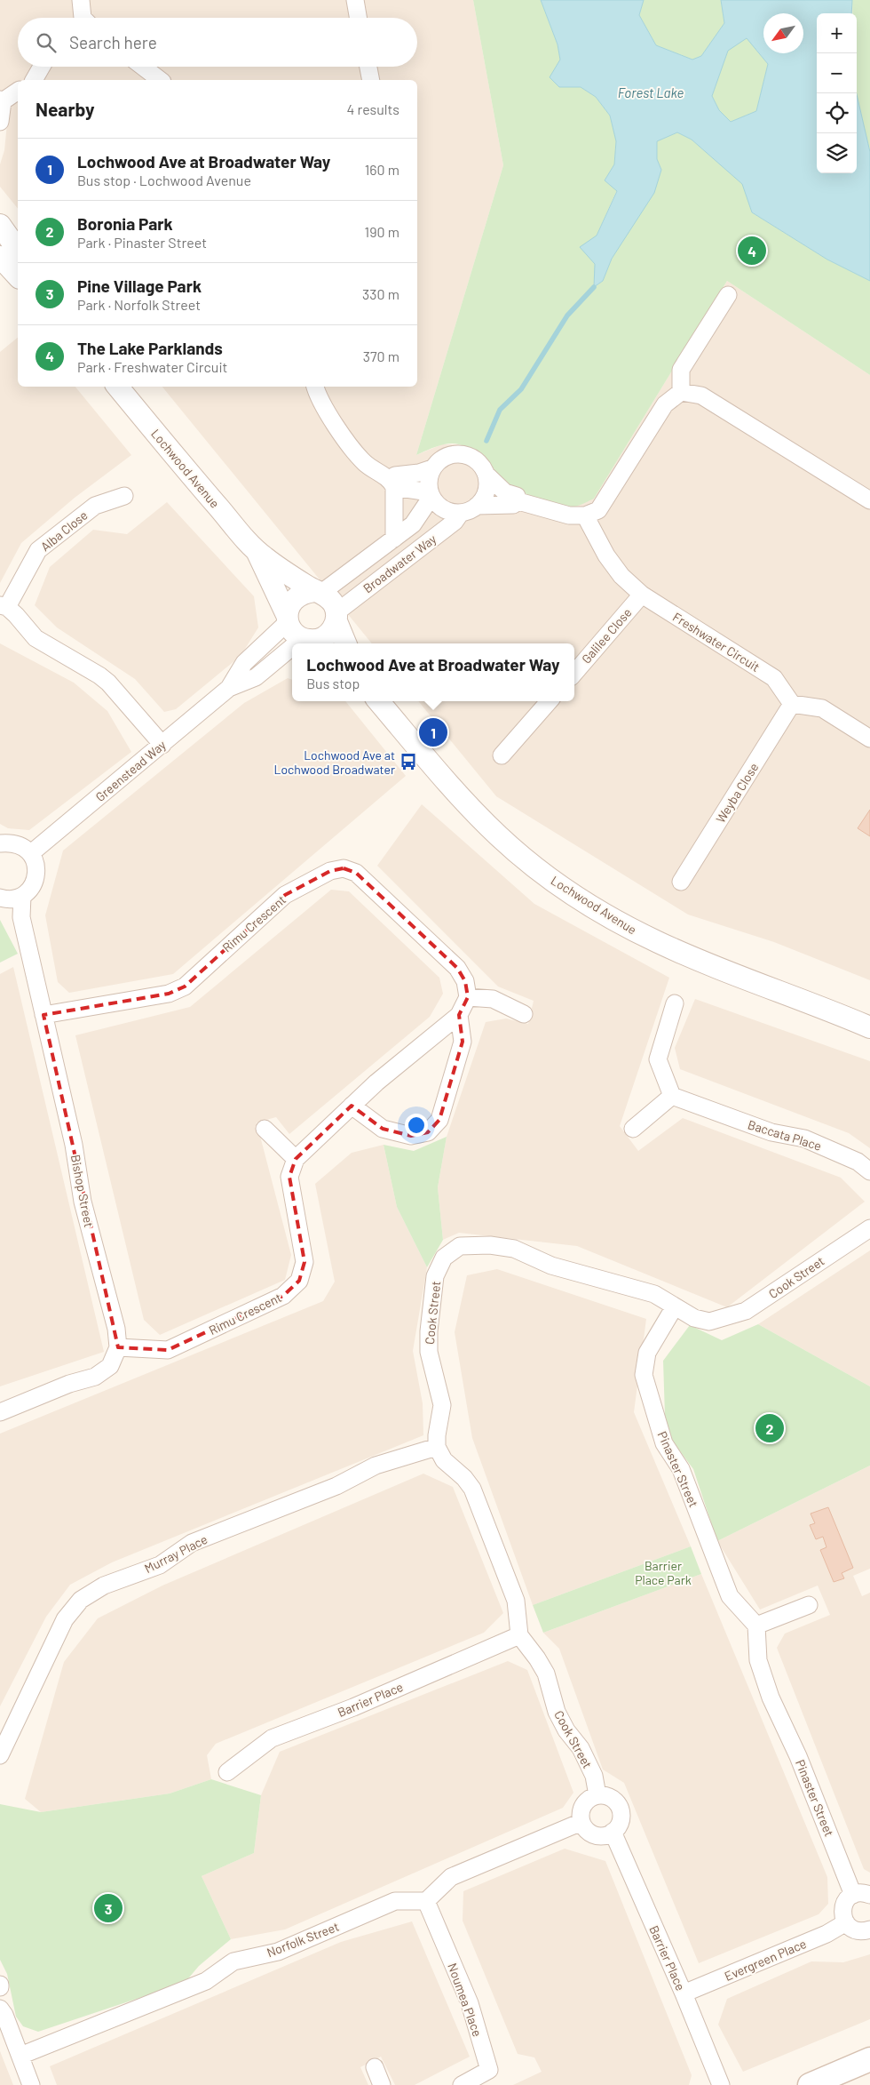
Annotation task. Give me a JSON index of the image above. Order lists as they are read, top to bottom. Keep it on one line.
{"streets":{"street":["Lochwood Avenue","Alba Close","Broadwater Way","Galilee Close","Freshwater Circuit","Greenstead Way","Weyba Close","Rimu Crescent","Baccata Place","Bishop Street","Cook Street","Pinaster Street","Murray Place","Barrier Place","Norfolk Street","Evergreen Place","Noumea Place"]},"crossings":[["Lochwood Avenue","Broadwater Way"],["Lochwood Avenue","Greenstead Way"],["Broadwater Way","Greenstead Way"],["Galilee Close","Freshwater Circuit"],["Freshwater Circuit","Weyba Close"],["Rimu Crescent","Bishop Street"],["Cook Street","Pinaster Street"],["Cook Street","Murray Place"],["Cook Street","Barrier Place"],["Barrier Place","Evergreen Place"],["Norfolk Street","Noumea Place"]],"water":["Forest Lake"],"parks":["Barrier Place Park"],"places":{"bus stop":["Lochwood Ave at Lochwood Broadwater"]},"north":"bottom left","page":{"map_buttons":["+","−"],"search":"Search here","heading":["Nearby","4 results"],"list":[{"mark":"1","name":"Lochwood Ave at Broadwater Way","note":"Bus stop · Lochwood Avenue","value":"160 m"},{"mark":"2","name":"Boronia Park","note":"Park · Pinaster Street","value":"190 m"},{"mark":"3","name":"Pine Village Park","note":"Park · Norfolk Street","value":"330 m"},{"mark":"4","name":"The Lake Parklands","note":"Park · Freshwater Circuit","value":"370 m"}],"pins":["4","1","2","3"],"popup":["Lochwood Ave at Broadwater Way","Bus stop"]}}
